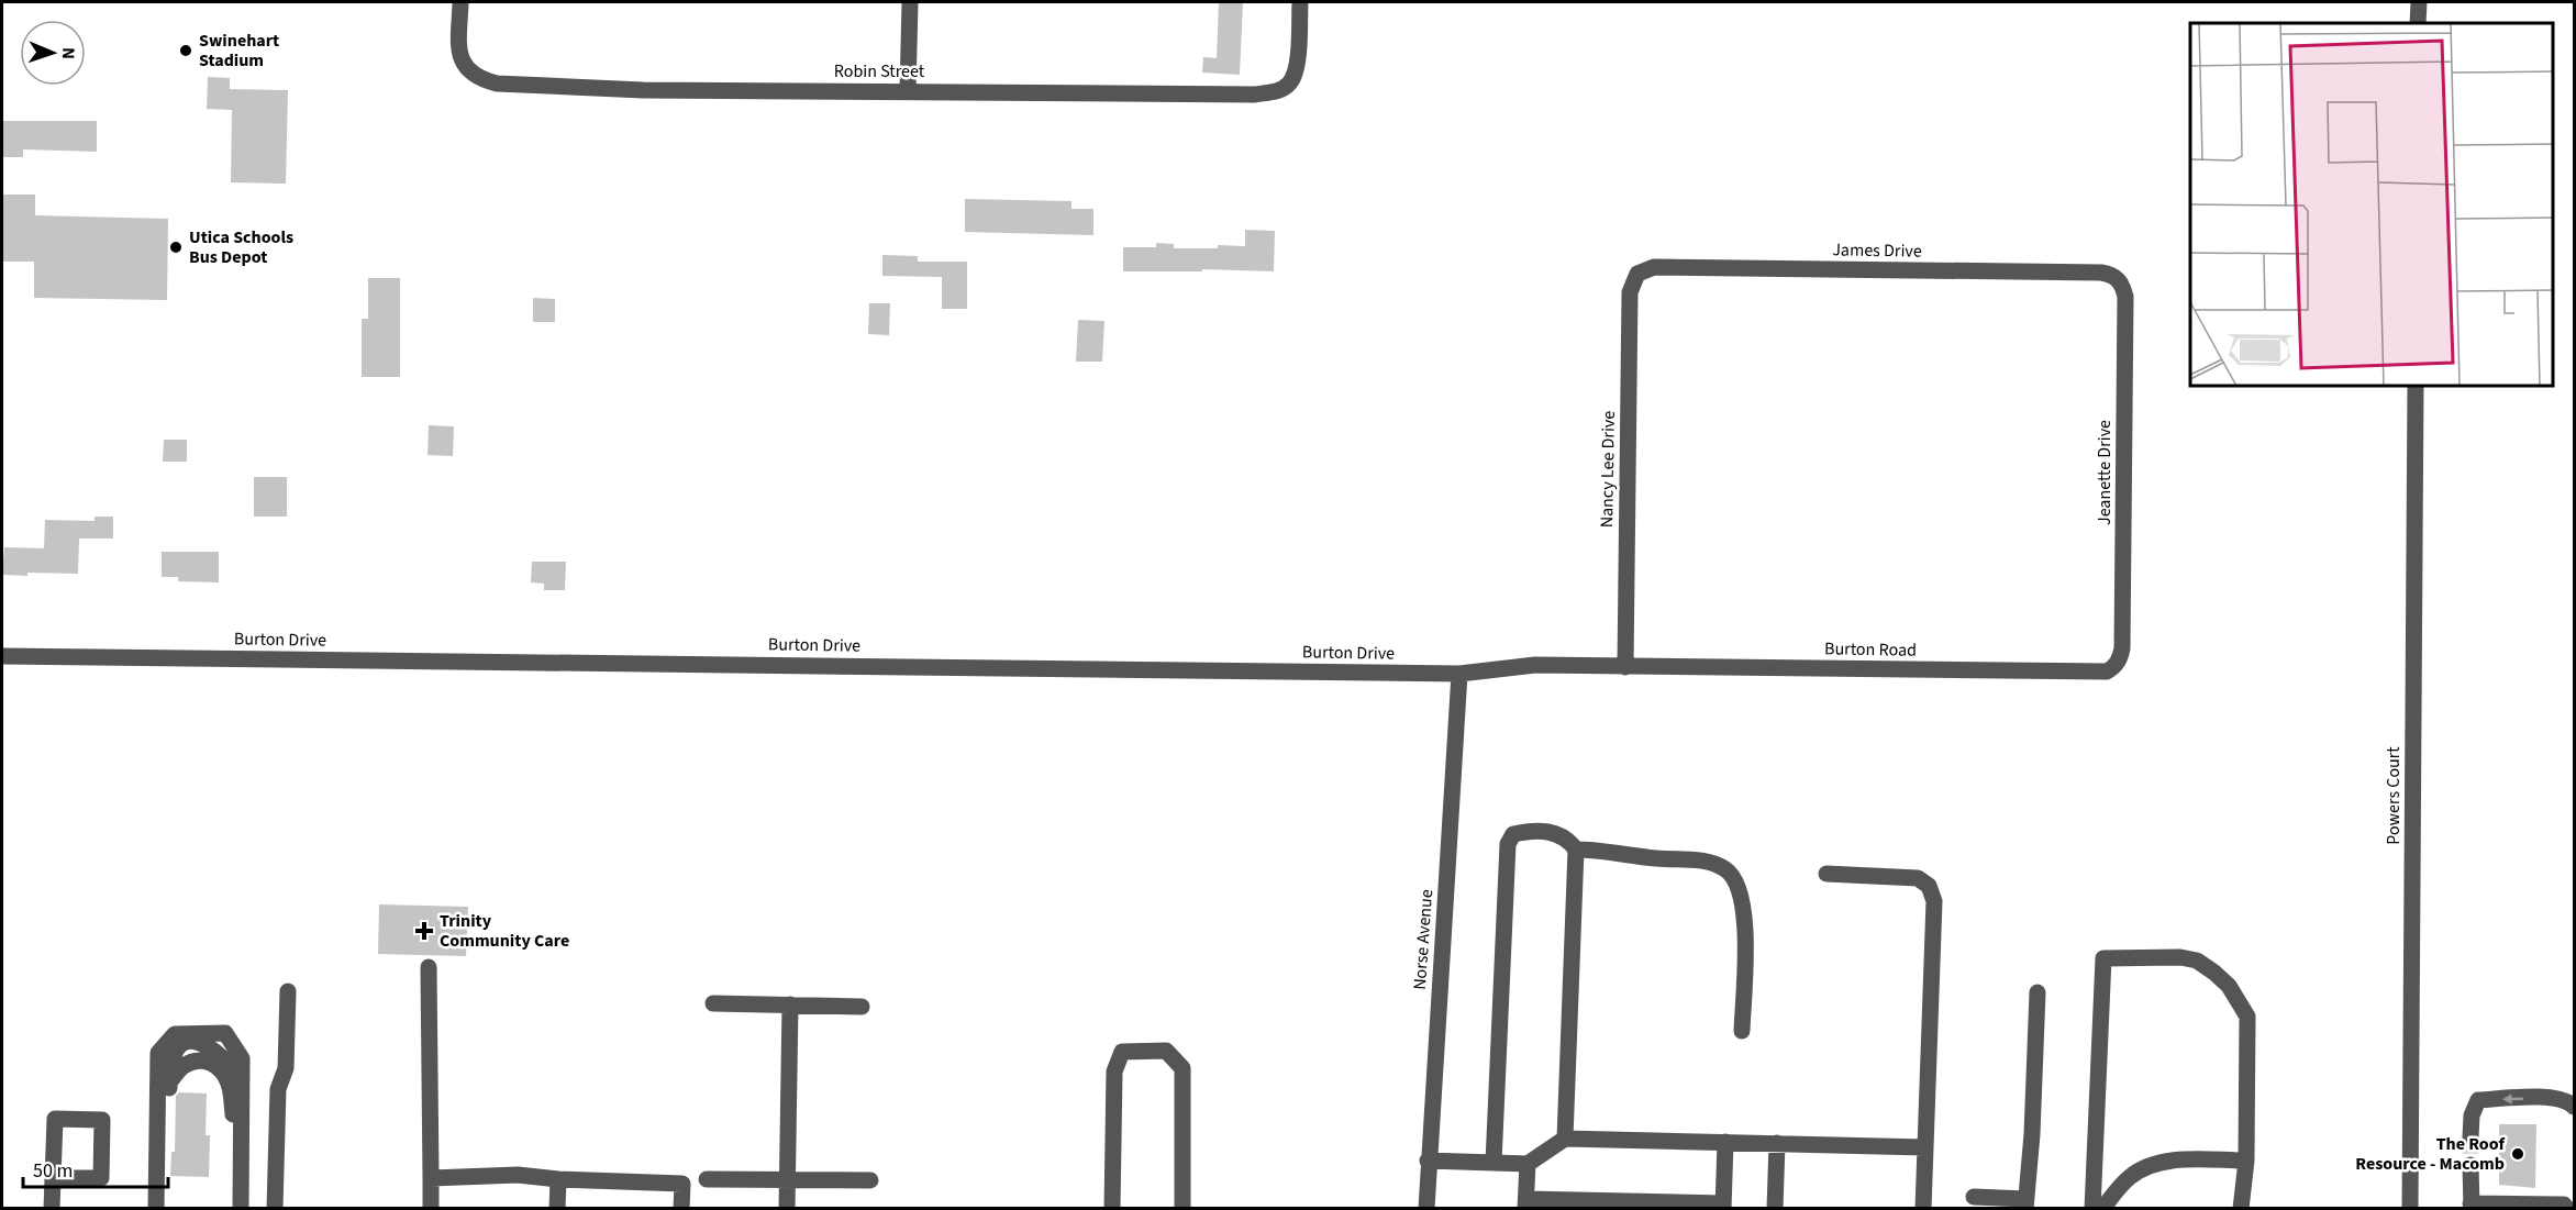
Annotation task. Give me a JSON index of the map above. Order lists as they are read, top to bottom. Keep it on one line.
{"streets":{"street":["Robin Street","James Drive","Nancy Lee Drive","Jeanette Drive","Burton Drive","Burton Road","Powers Court","Norse Avenue"]},"crossings":[["James Drive","Nancy Lee Drive"],["James Drive","Jeanette Drive"],["Nancy Lee Drive","Burton Drive"],["Nancy Lee Drive","Burton Road"],["Jeanette Drive","Burton Road"],["Burton Drive","Burton Road"],["Burton Drive","Norse Avenue"]],"places":{"other":["Swinehart Stadium","Utica Schools Bus Depot","The Roof Resource - Macomb"],"health":["Trinity Community Care"]},"scale_bar":"50 m","north":"right"}
